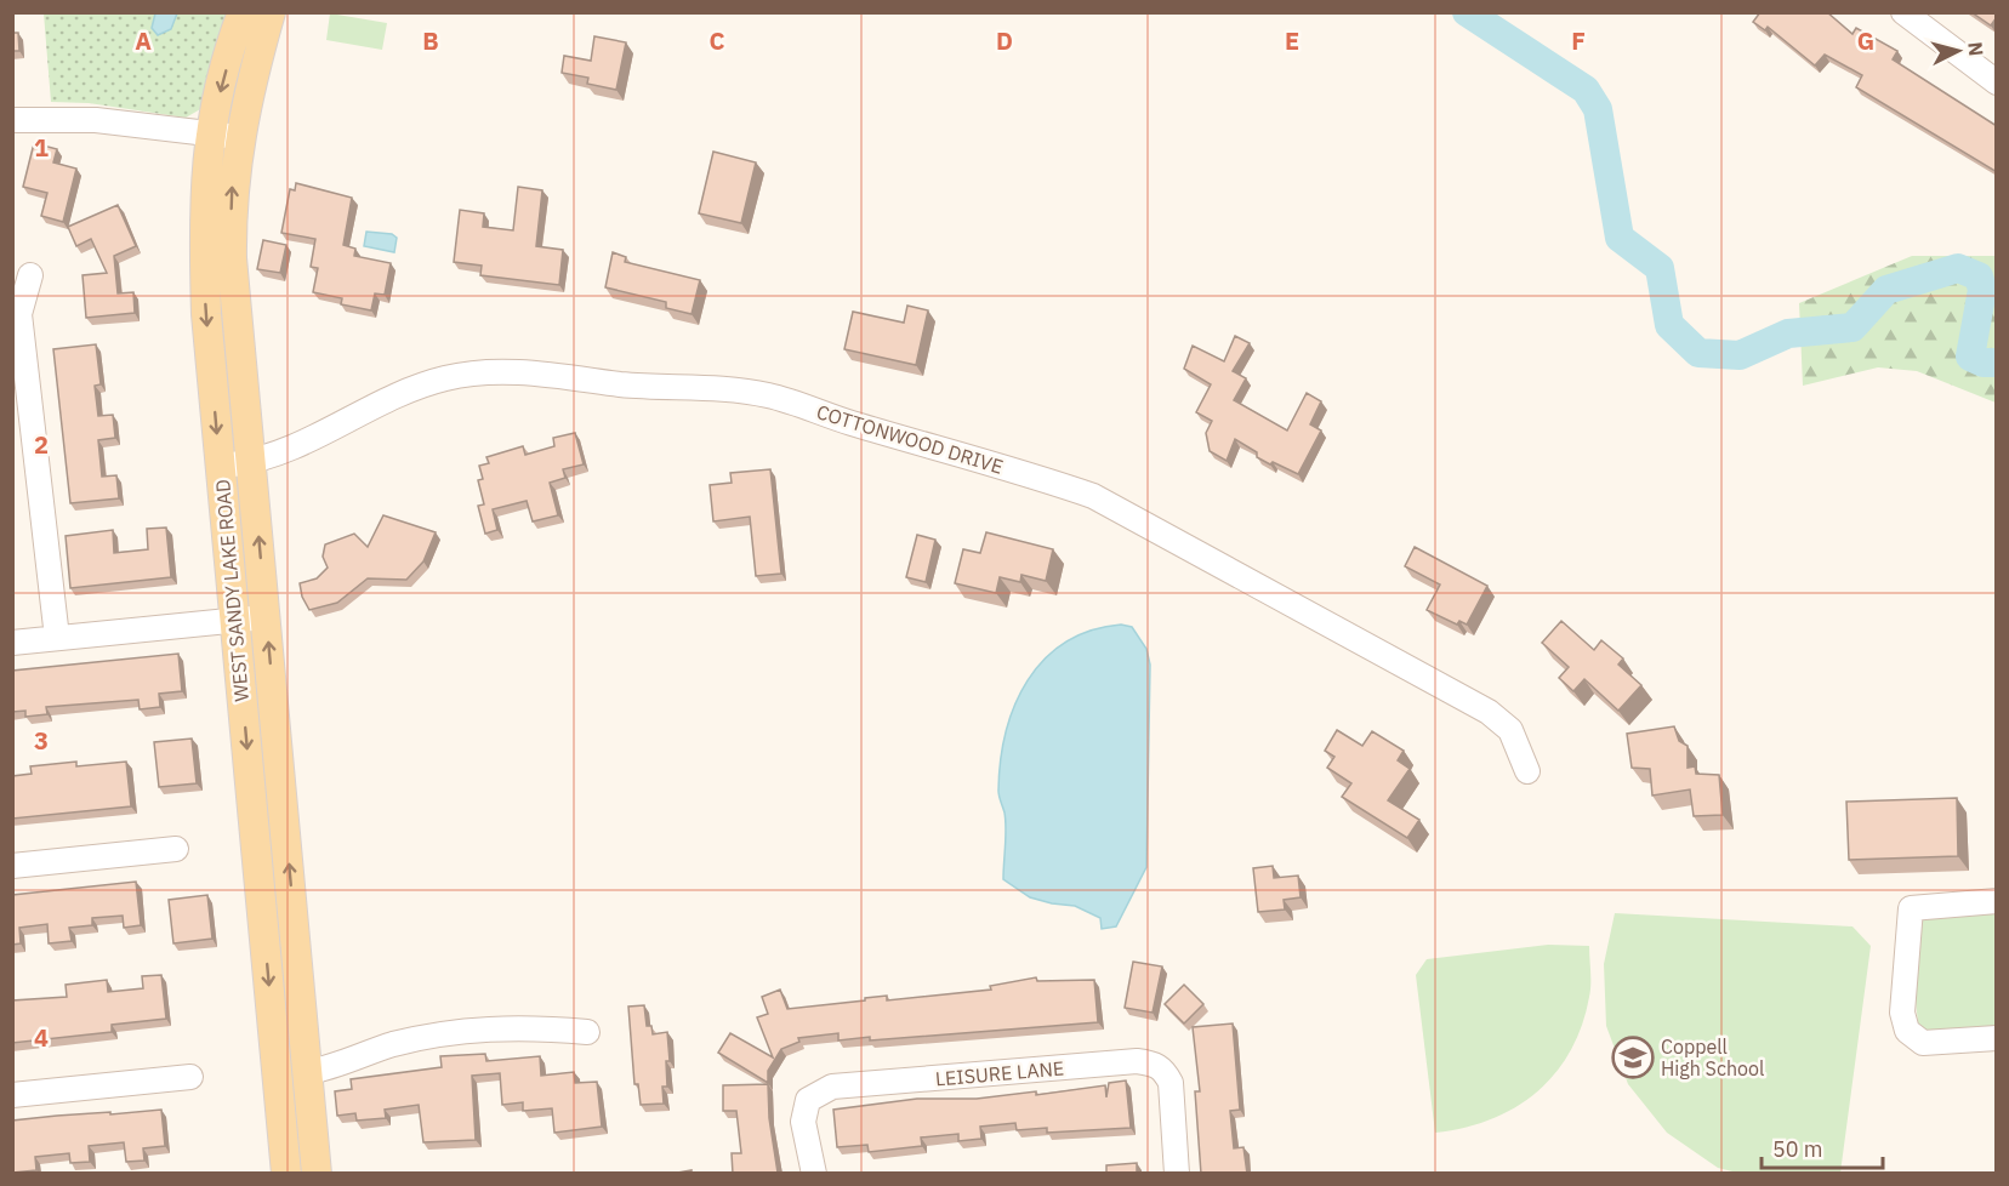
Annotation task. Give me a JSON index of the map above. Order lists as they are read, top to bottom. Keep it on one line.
{"streets":{"main road":["WEST SANDY LAKE ROAD"],"street":["COTTONWOOD DRIVE","LEISURE LANE"]},"crossings":[["COTTONWOOD DRIVE","WEST SANDY LAKE ROAD"]],"places":{"school or university":["Coppell High School"]},"scale_bar":"50 m","north":"right","grid":{"columns":["A","B","C","D","E","F","G"],"rows":["1","2","3","4"]}}
